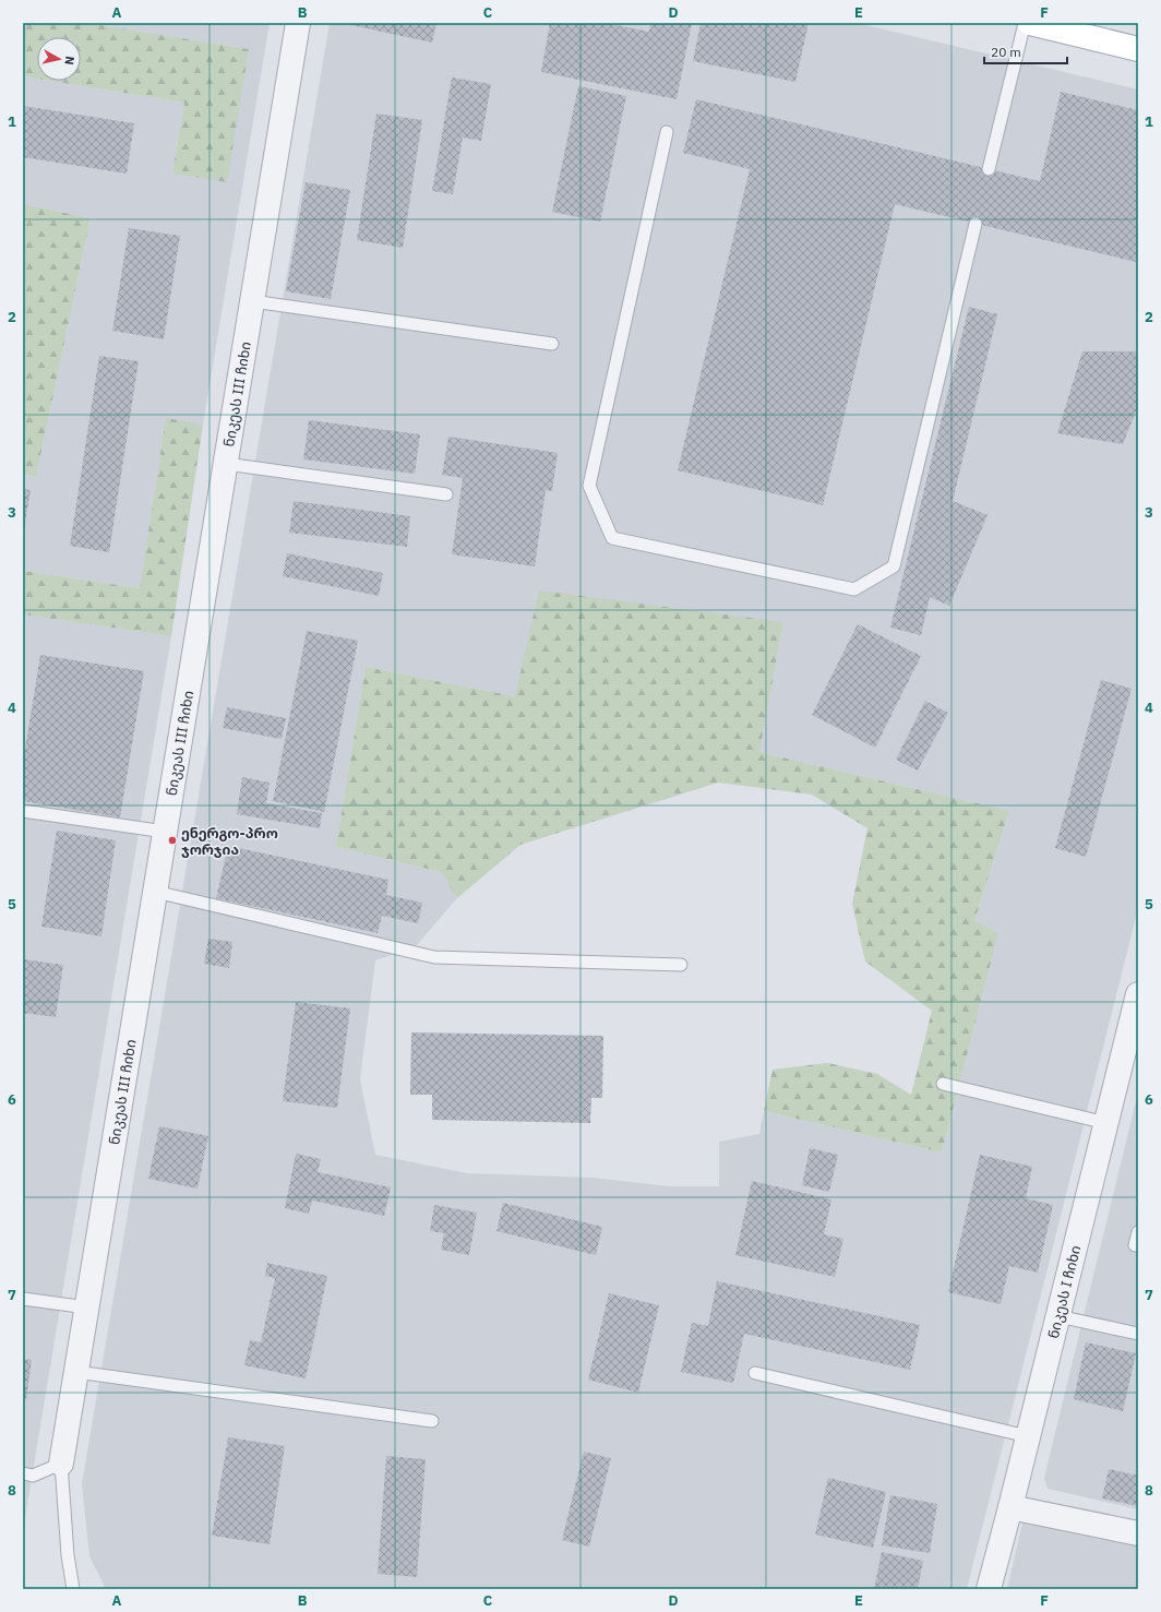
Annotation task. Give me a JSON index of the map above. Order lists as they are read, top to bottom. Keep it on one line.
{"streets":{"street":["ნიკეას III ჩიხი","ნიკეას I ჩიხი"]},"places":["ენერგო-პრო ჯორჯია"],"scale_bar":"20 m","north":"right","grid":{"columns":["A","B","C","D","E","F"],"rows":["1","2","3","4","5","6","7","8"]}}
